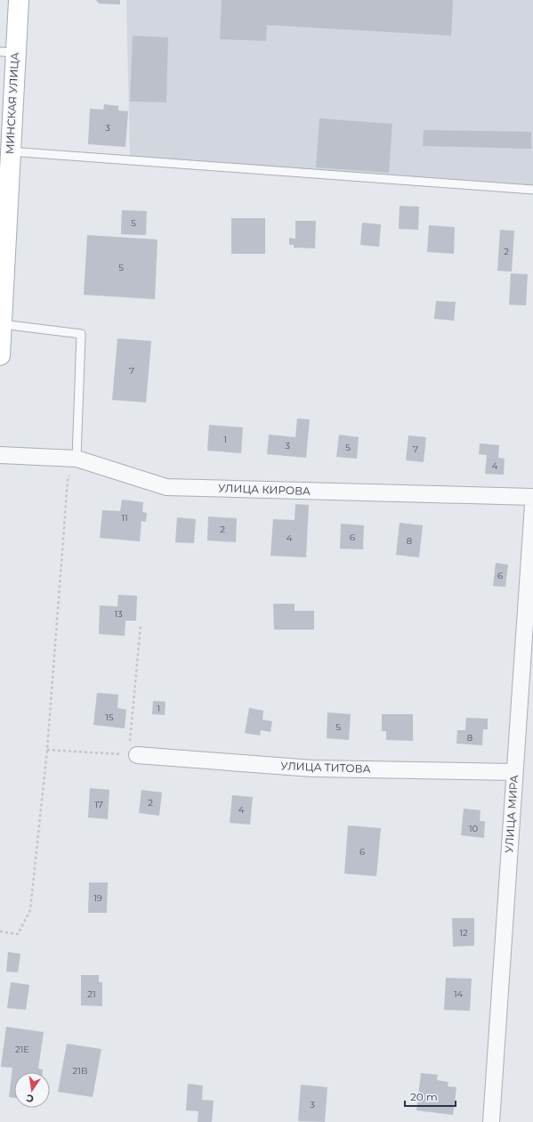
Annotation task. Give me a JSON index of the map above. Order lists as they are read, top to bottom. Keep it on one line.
{"streets":{"main road":["МИНСКАЯ УЛИЦА"],"street":["УЛИЦА КИРОВА","УЛИЦА ТИТОВА","УЛИЦА МИРА"]},"crossings":[["УЛИЦА ТИТОВА","УЛИЦА МИРА"]],"house_numbers":["3","5","2","5","7","1","3","5","7","4","11","2","6","4","8","6","13","1","15","5","8","2","17","4","10","6","19","12","21","14","21Е","21В","3"],"scale_bar":"20 m","north":"bottom"}
